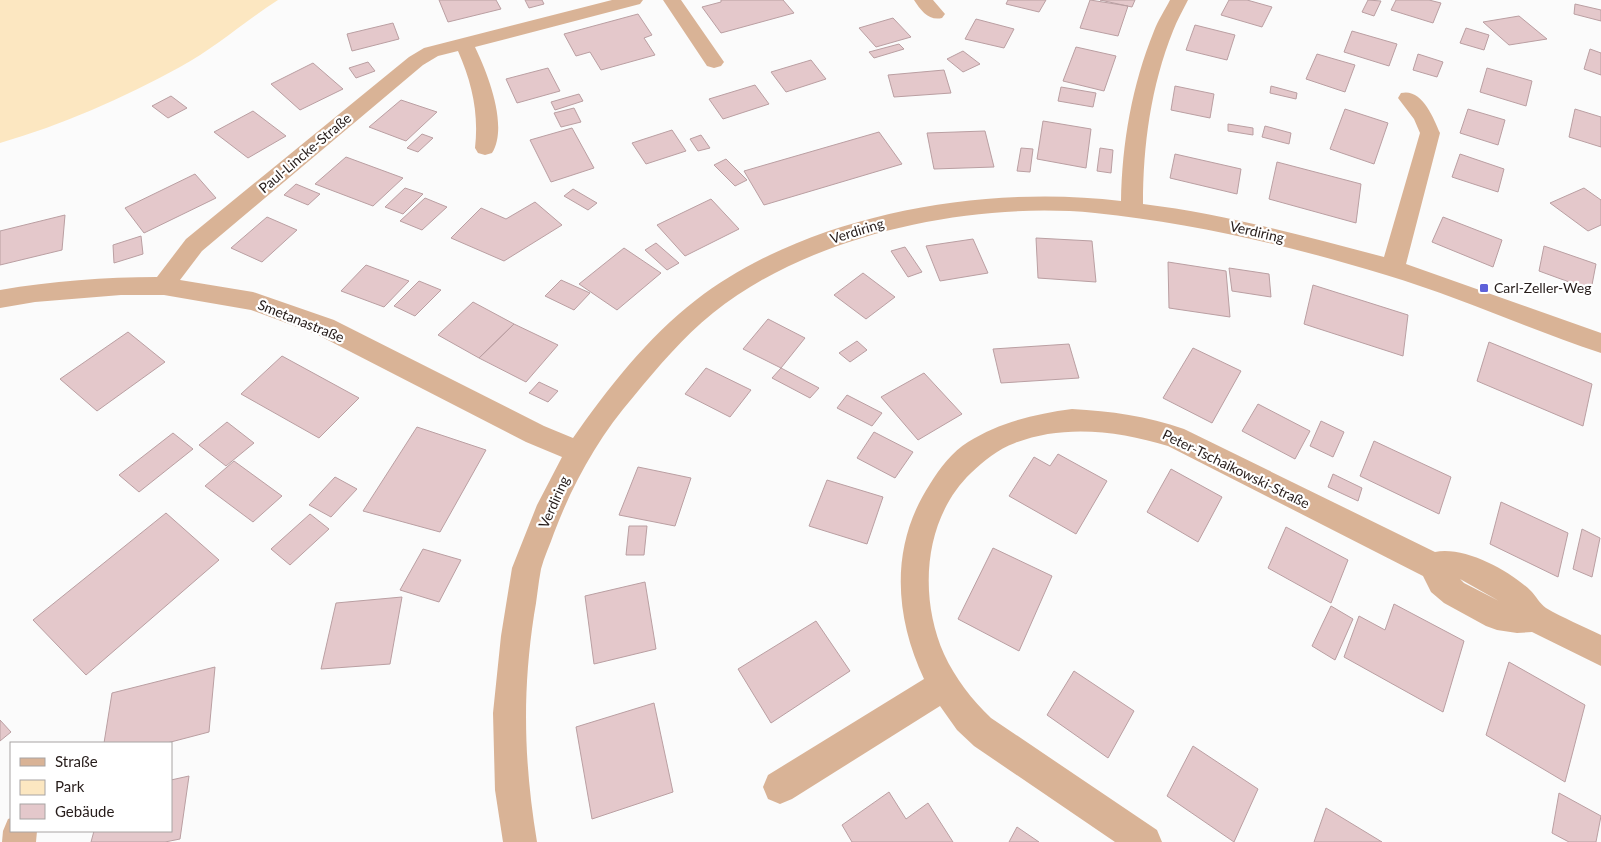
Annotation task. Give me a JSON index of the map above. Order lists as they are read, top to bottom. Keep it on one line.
{"streets":{"street":["Paul-Lincke-Straße","Verdiring","Smetanastraße","Peter-Tschaikowski-Straße"]},"crossings":[["Paul-Lincke-Straße","Smetanastraße"],["Verdiring","Smetanastraße"]],"places":{"transit":["Carl-Zeller-Weg"]},"legend":["Straße","Park","Gebäude"]}
